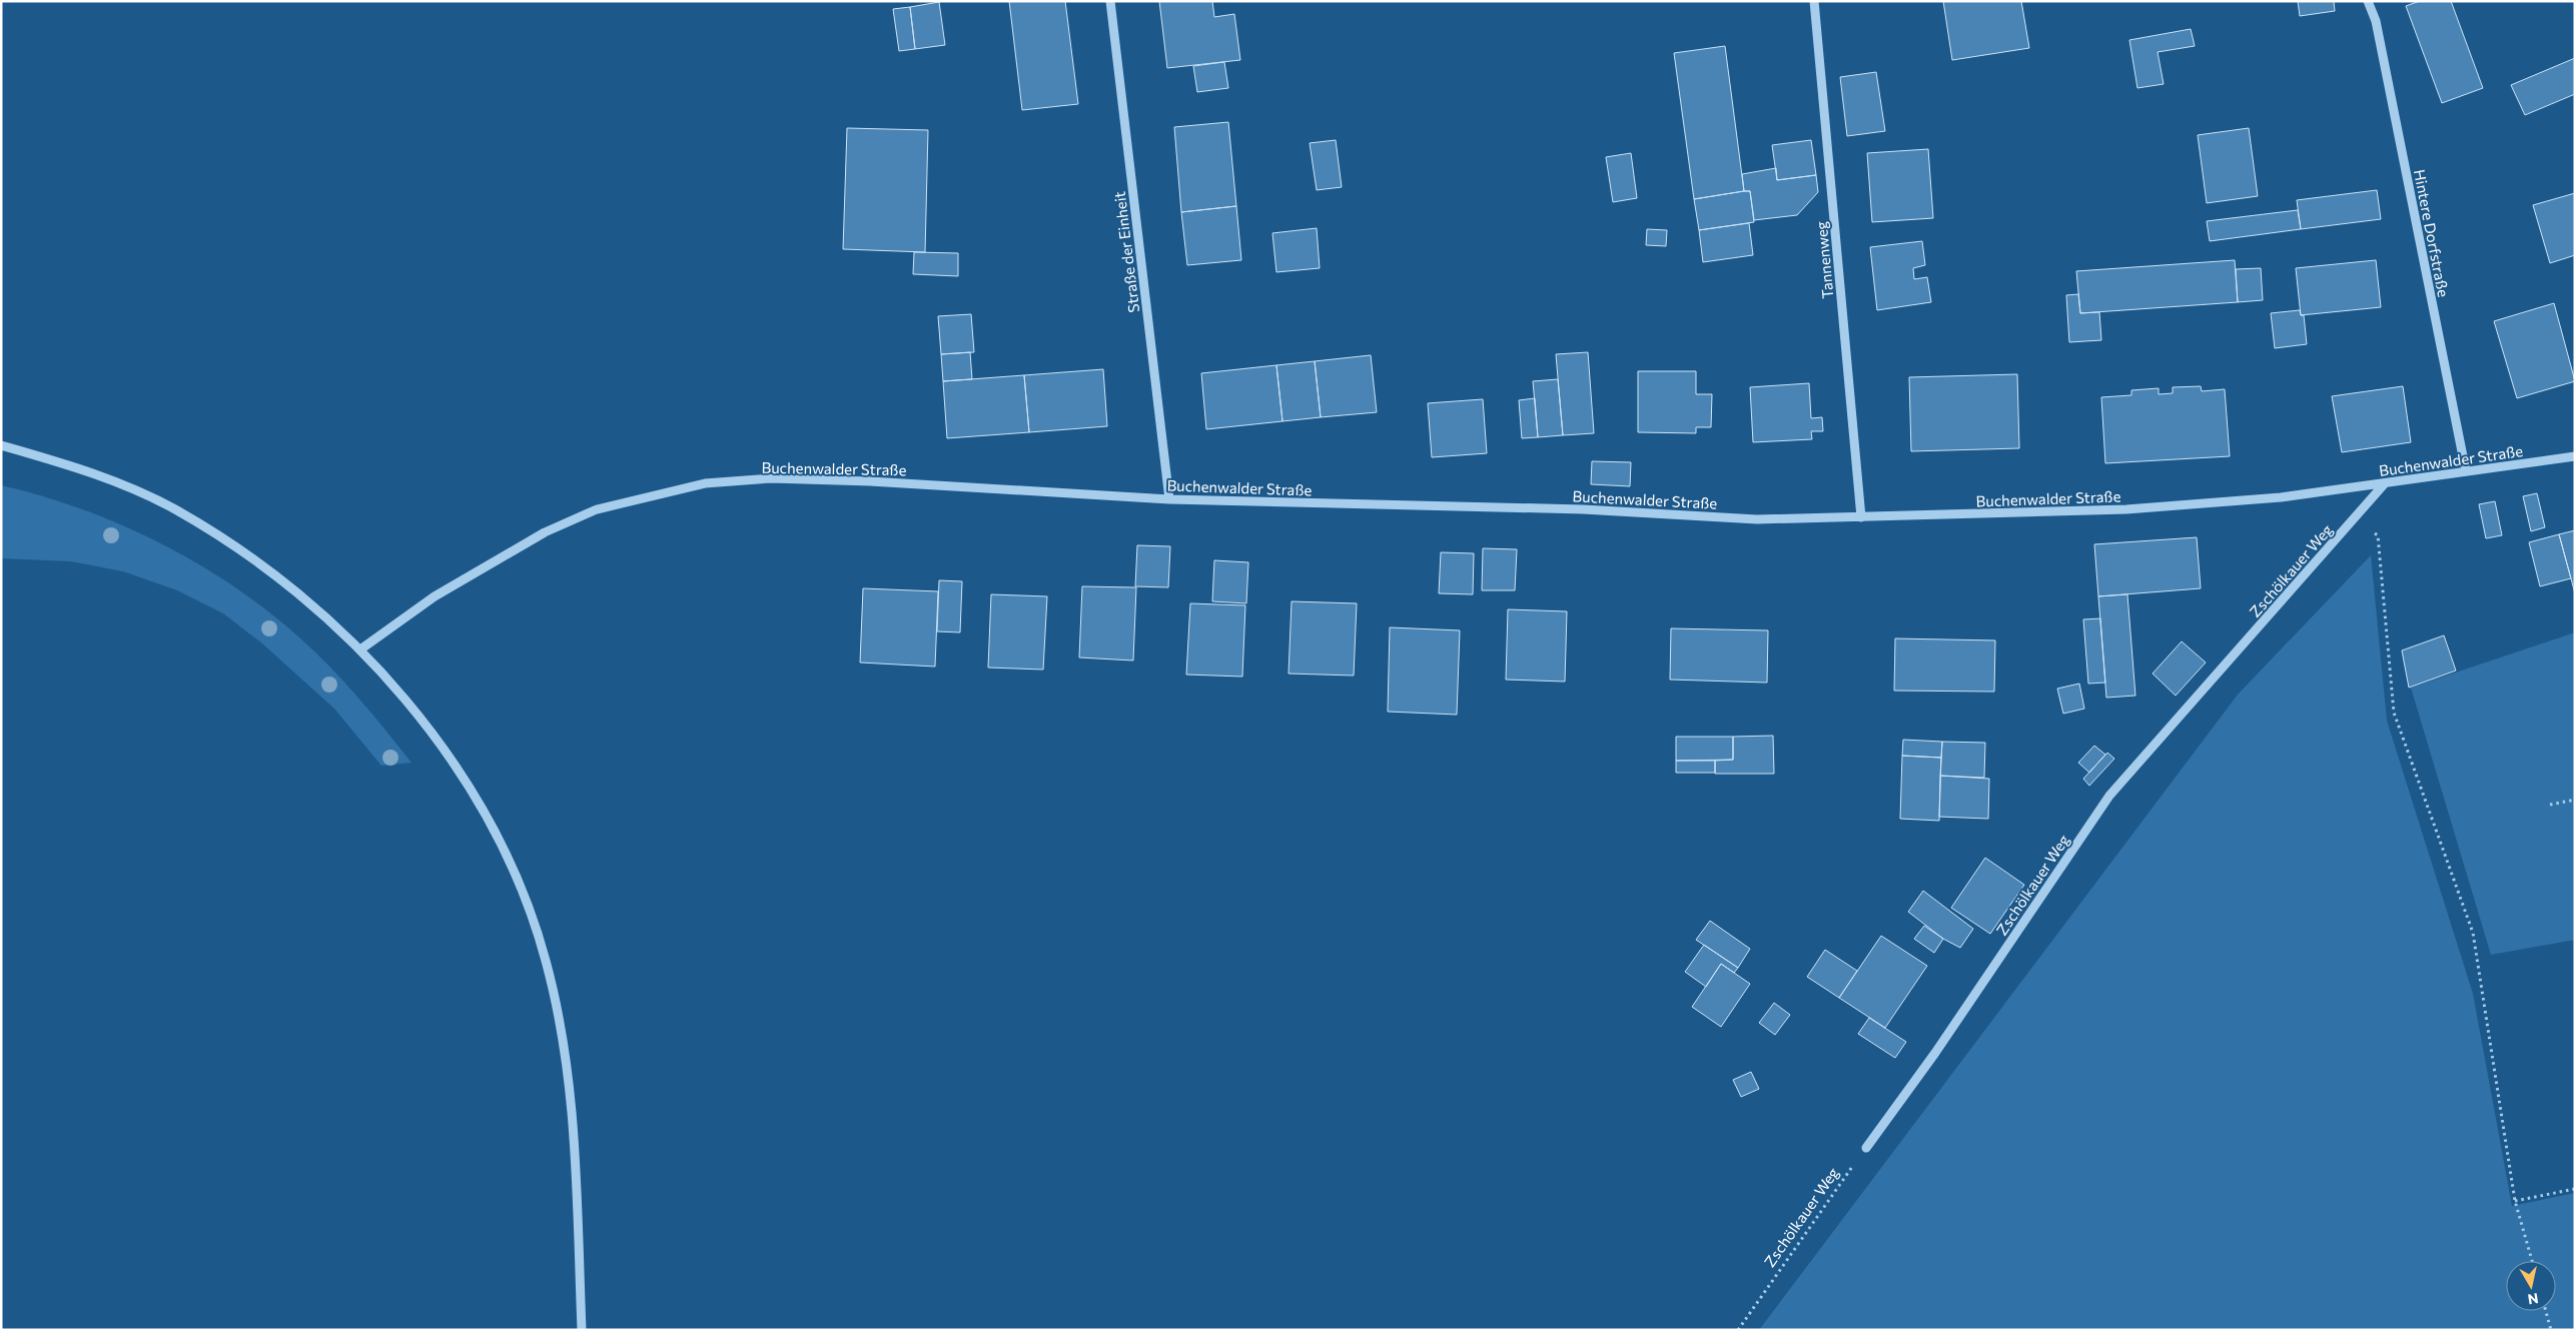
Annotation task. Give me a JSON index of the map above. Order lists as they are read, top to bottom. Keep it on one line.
{"streets":{"street":["Hintere Dorfstraße","Straße der Einheit","Tannenweg","Buchenwalder Straße","Zschölkauer Weg"]},"crossings":[["Hintere Dorfstraße","Buchenwalder Straße"],["Straße der Einheit","Buchenwalder Straße"],["Tannenweg","Buchenwalder Straße"],["Buchenwalder Straße","Zschölkauer Weg"]],"north":"bottom"}
